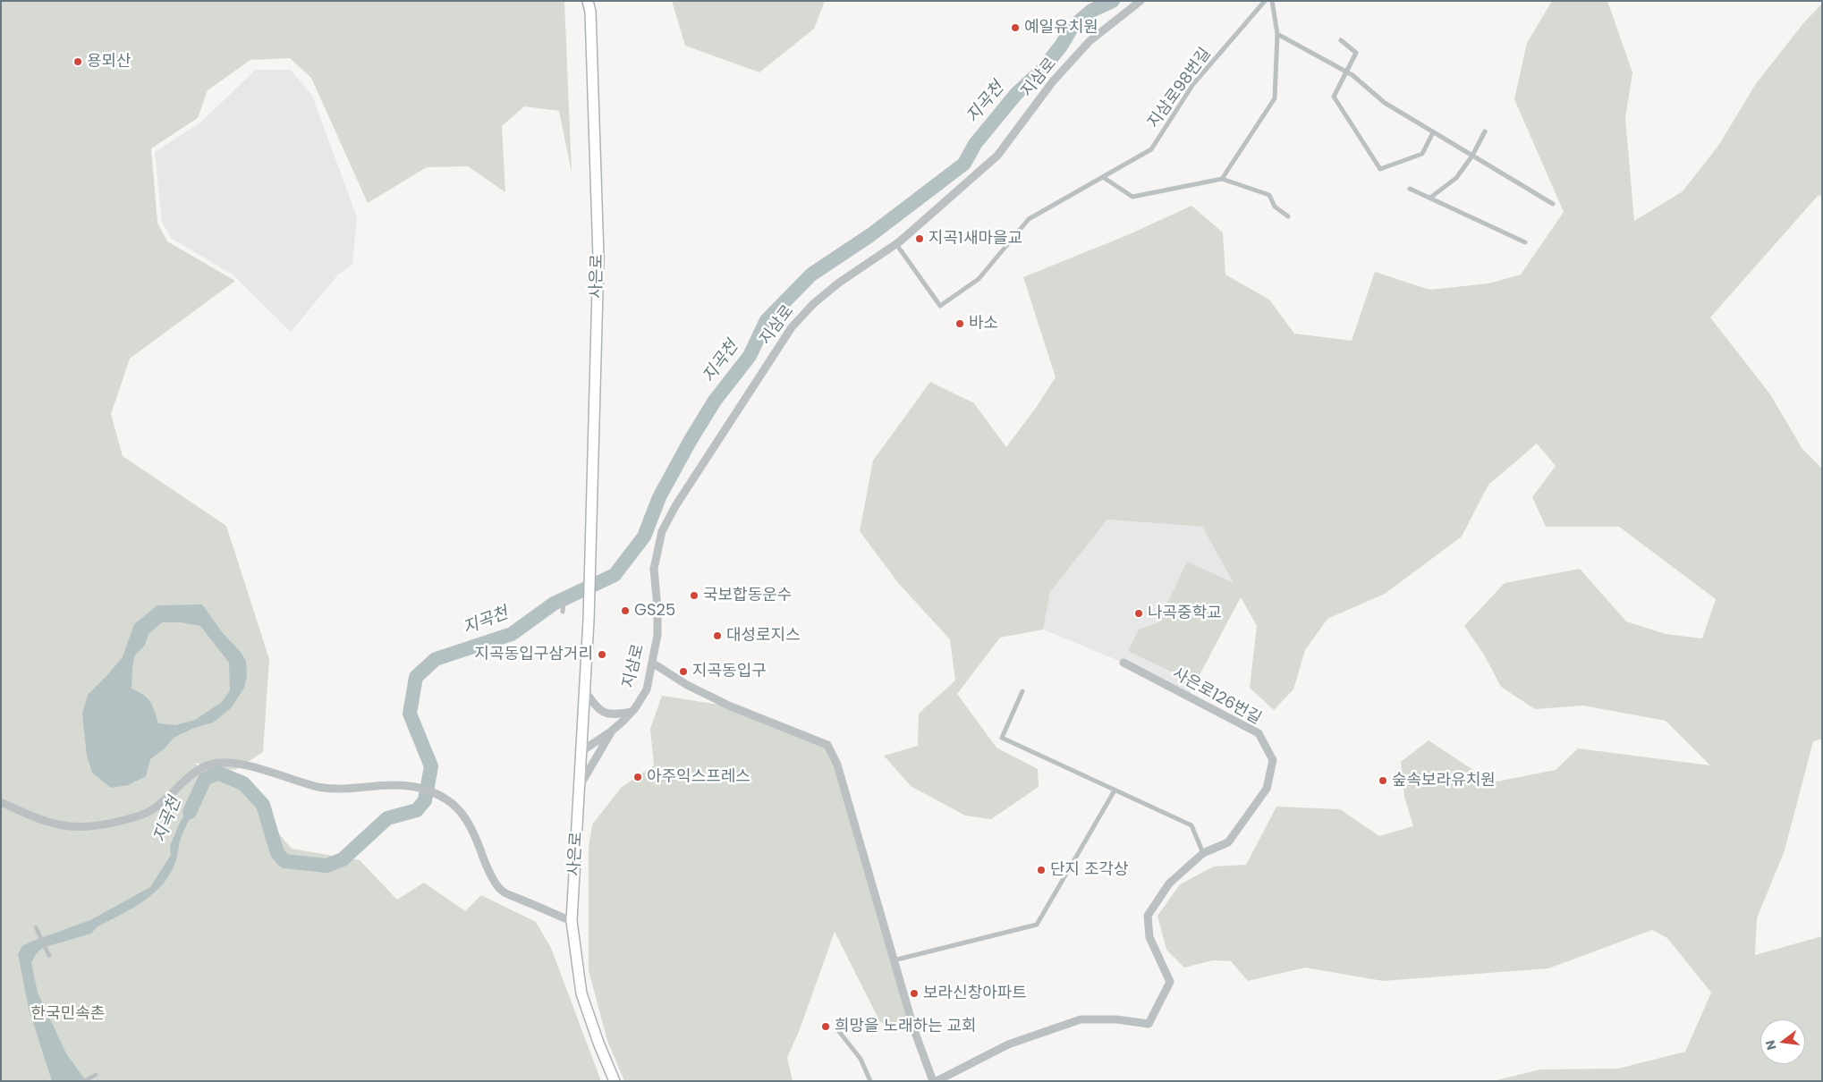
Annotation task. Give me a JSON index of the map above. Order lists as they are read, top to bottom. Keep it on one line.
{"streets":{"main road":["사은로"],"street":["지삼로","지삼로98번길","사은로126번길"]},"crossings":[["지삼로","지삼로98번길"],["지삼로","사은로"]],"water":["지곡천"],"parks":["한국민속촌"],"places":["예일유치원","용뫼산","지곡1새마을교","바소","국보합동운수","GS25","나곡중학교","대성로지스","지곡동입구삼거리","지곡동입구","아주익스프레스","숲속보라유치원","단지 조각상","보라신창아파트","희망을 노래하는 교회"],"north":"left"}
